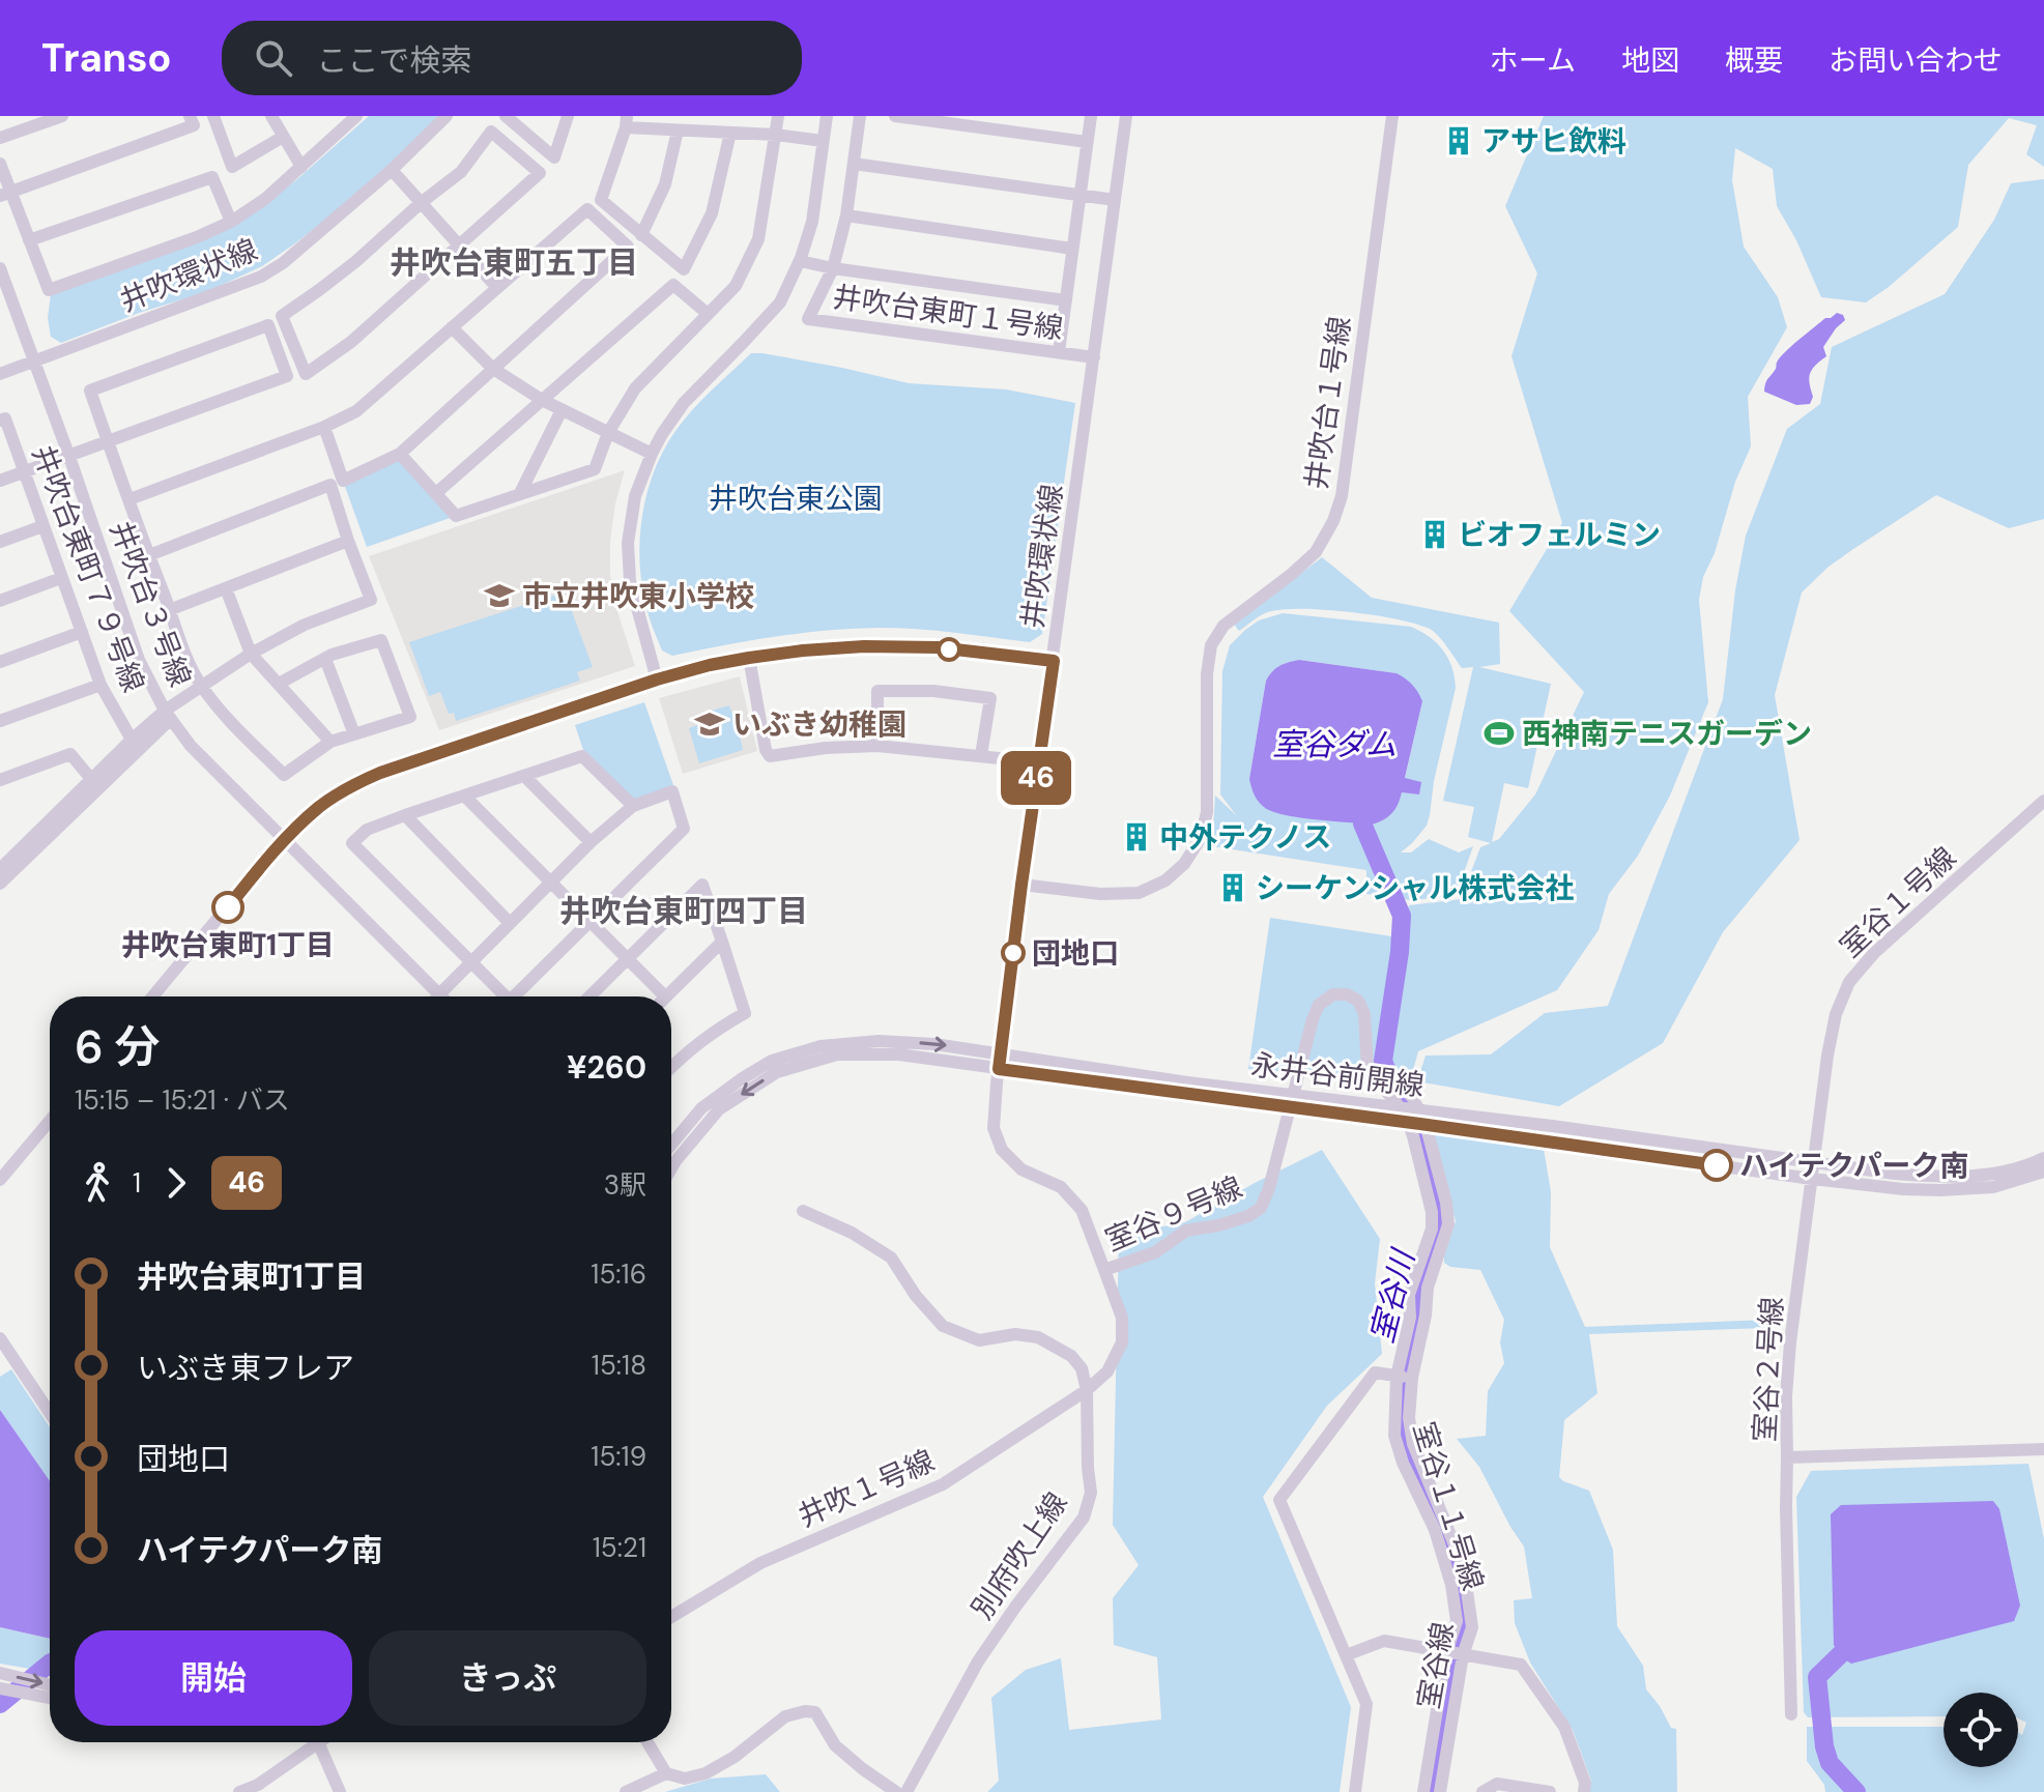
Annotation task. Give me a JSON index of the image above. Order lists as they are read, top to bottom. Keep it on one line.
{"streets":{"street":["井吹環状線","井吹台東町１号線","井吹台１号線","井吹台東町７９号線","井吹台３号線","室谷１号線","永井谷前開線","室谷９号線","室谷２号線","井吹１号線","室谷１１号線","別府吹上線","室谷線"]},"crossings":[["井吹環状線","井吹台東町１号線"],["井吹環状線","井吹台１号線"],["井吹環状線","井吹台３号線"],["井吹環状線","永井谷前開線"],["井吹環状線","室谷９号線"],["井吹環状線","井吹１号線"],["室谷１号線","永井谷前開線"],["室谷１号線","室谷２号線"],["永井谷前開線","室谷２号線"],["室谷９号線","井吹１号線"],["室谷９号線","室谷１１号線"],["室谷９号線","室谷線"],["井吹１号線","別府吹上線"]],"districts":["井吹台東町五丁目","井吹台東町四丁目"],"water":["室谷ダム","室谷川"],"parks":["井吹台東公園"],"places":{"building":["アサヒ飲料","ビオフェルミン","中外テクノス","シーケンシャル株式会社"],"school or university":["市立井吹東小学校","いぶき幼稚園"],"sports":["西神南テニスガーデン"],"other":["井吹台東町1丁目","団地口","ハイテクパーク南"]},"lines":["bus line 46"],"page":{"header":"Transo","search":"ここで検索","nav":["ホーム","地図","概要","お問い合わせ"],"on_map":"46","heading":["6 分","15:15 – 15:21 · バス","¥260"],"legs":["1","46","3駅"],"list":[{"name":"井吹台東町1丁目","value":"15:16"},{"name":"いぶき東フレア","value":"15:18"},{"name":"団地口","value":"15:19"},{"name":"ハイテクパーク南","value":"15:21"}],"buttons":["開始","きっぷ"]}}
